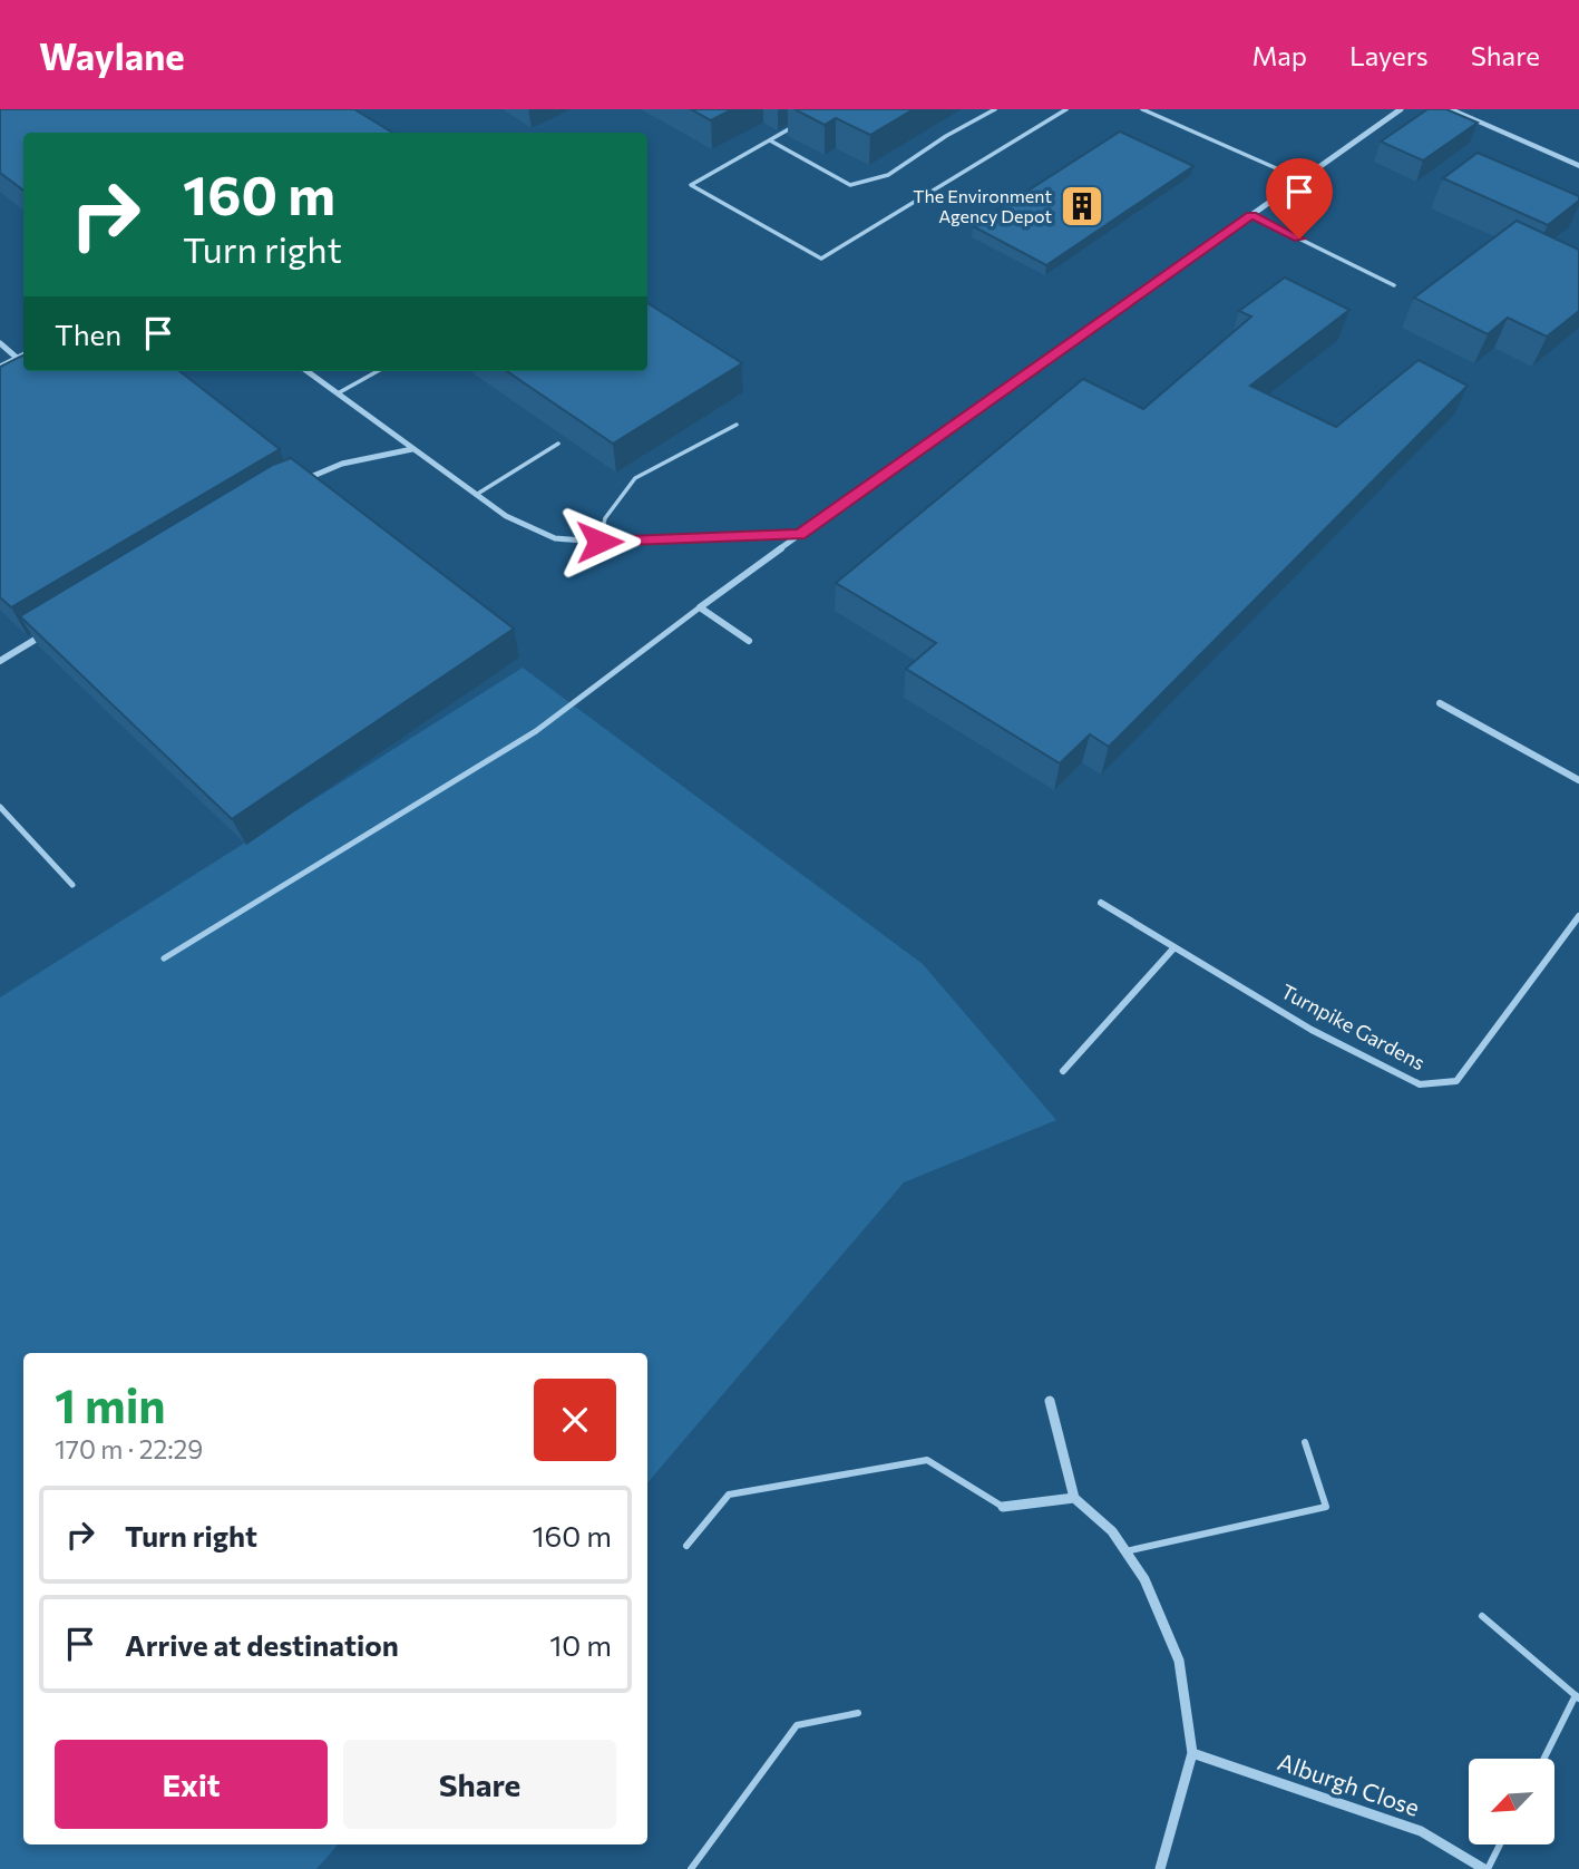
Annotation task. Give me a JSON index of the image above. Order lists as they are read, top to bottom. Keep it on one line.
{"streets":{"street":["Turnpike Gardens","Alburgh Close"]},"places":{"building":["The Environment Agency Depot"]},"north":"bottom left","page":{"header":"Waylane","nav":["Map","Layers","Share"],"turn":["160 m","Turn right"],"then":"Then","heading":["1 min","170 m · 22:29"],"list":[{"name":"Turn right","value":"160 m"},{"name":"Arrive at destination","value":"10 m"}],"buttons":["Exit","Share"]}}
